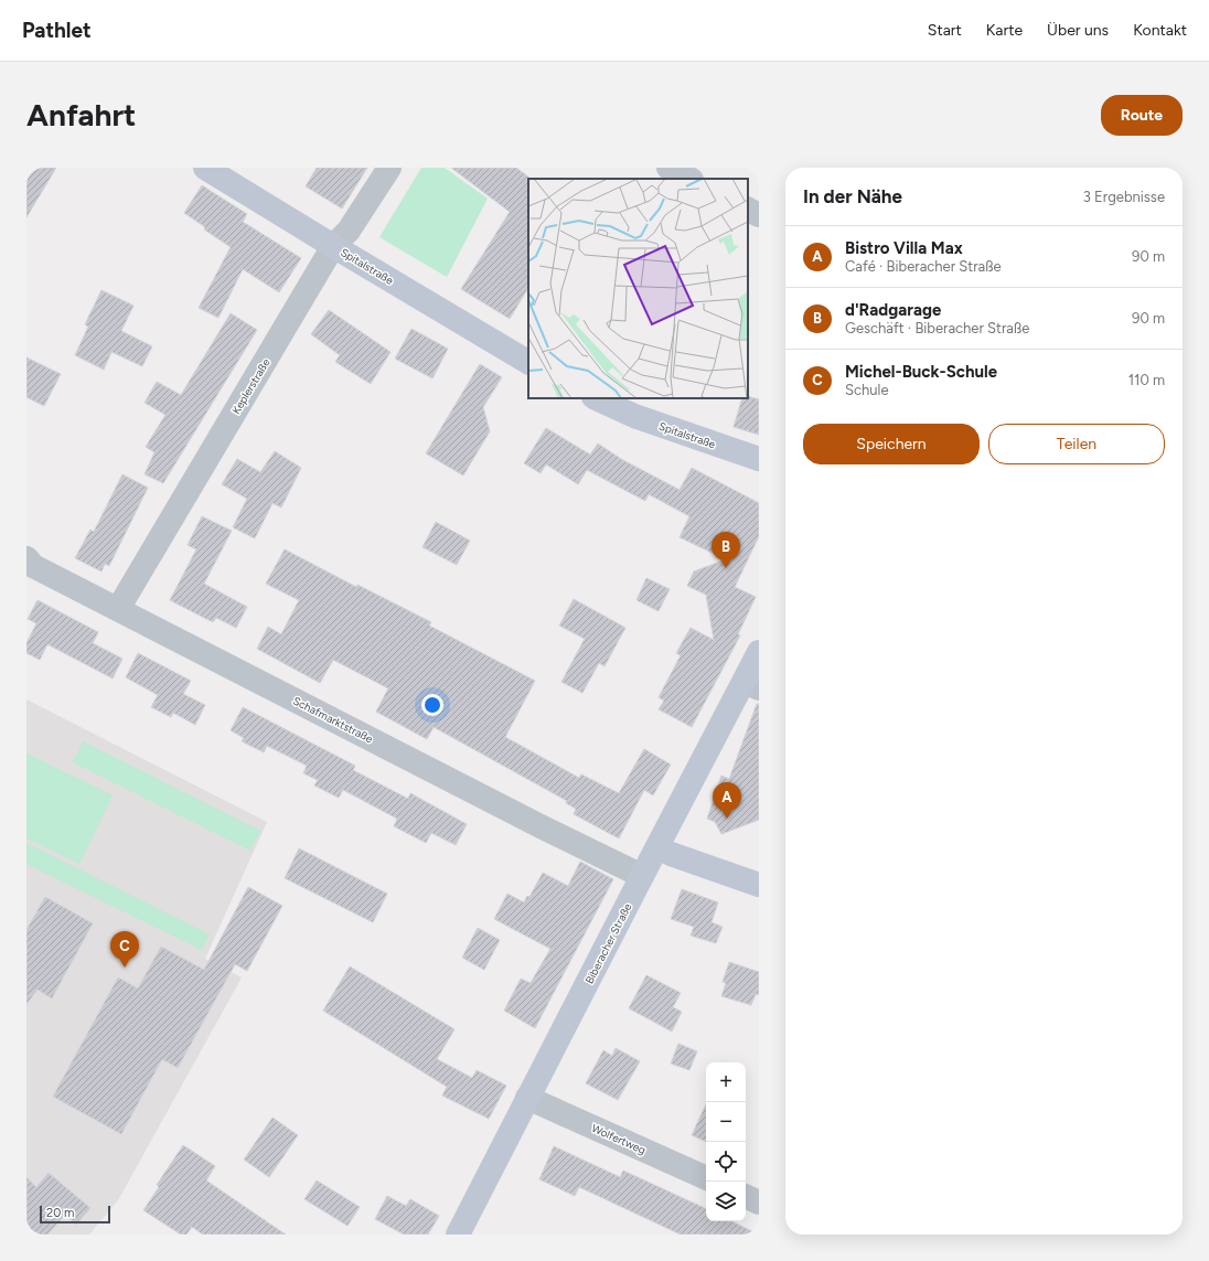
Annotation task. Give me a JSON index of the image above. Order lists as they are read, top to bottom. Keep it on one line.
{"streets":{"street":["Spitalstraße","Keplerstraße","Schafmarktstraße","Biberacher Straße","Wolfertweg"]},"crossings":[["Spitalstraße","Keplerstraße"],["Keplerstraße","Schafmarktstraße"],["Schafmarktstraße","Biberacher Straße"],["Biberacher Straße","Wolfertweg"]],"scale_bar":"20 m","page":{"header":"Pathlet","nav":["Start","Karte","Über uns","Kontakt"],"buttons":["Route",["Speichern","Teilen"]],"title":"Anfahrt","heading":["In der Nähe","3 Ergebnisse"],"list":[{"mark":"A","name":"Bistro Villa Max","note":"Café · Biberacher Straße","value":"90 m"},{"mark":"B","name":"d'Radgarage","note":"Geschäft · Biberacher Straße","value":"90 m"},{"mark":"C","name":"Michel-Buck-Schule","note":"Schule","value":"110 m"}],"pins":["B","A","C"],"map_buttons":["+","−"],"scale":"20 m"}}
